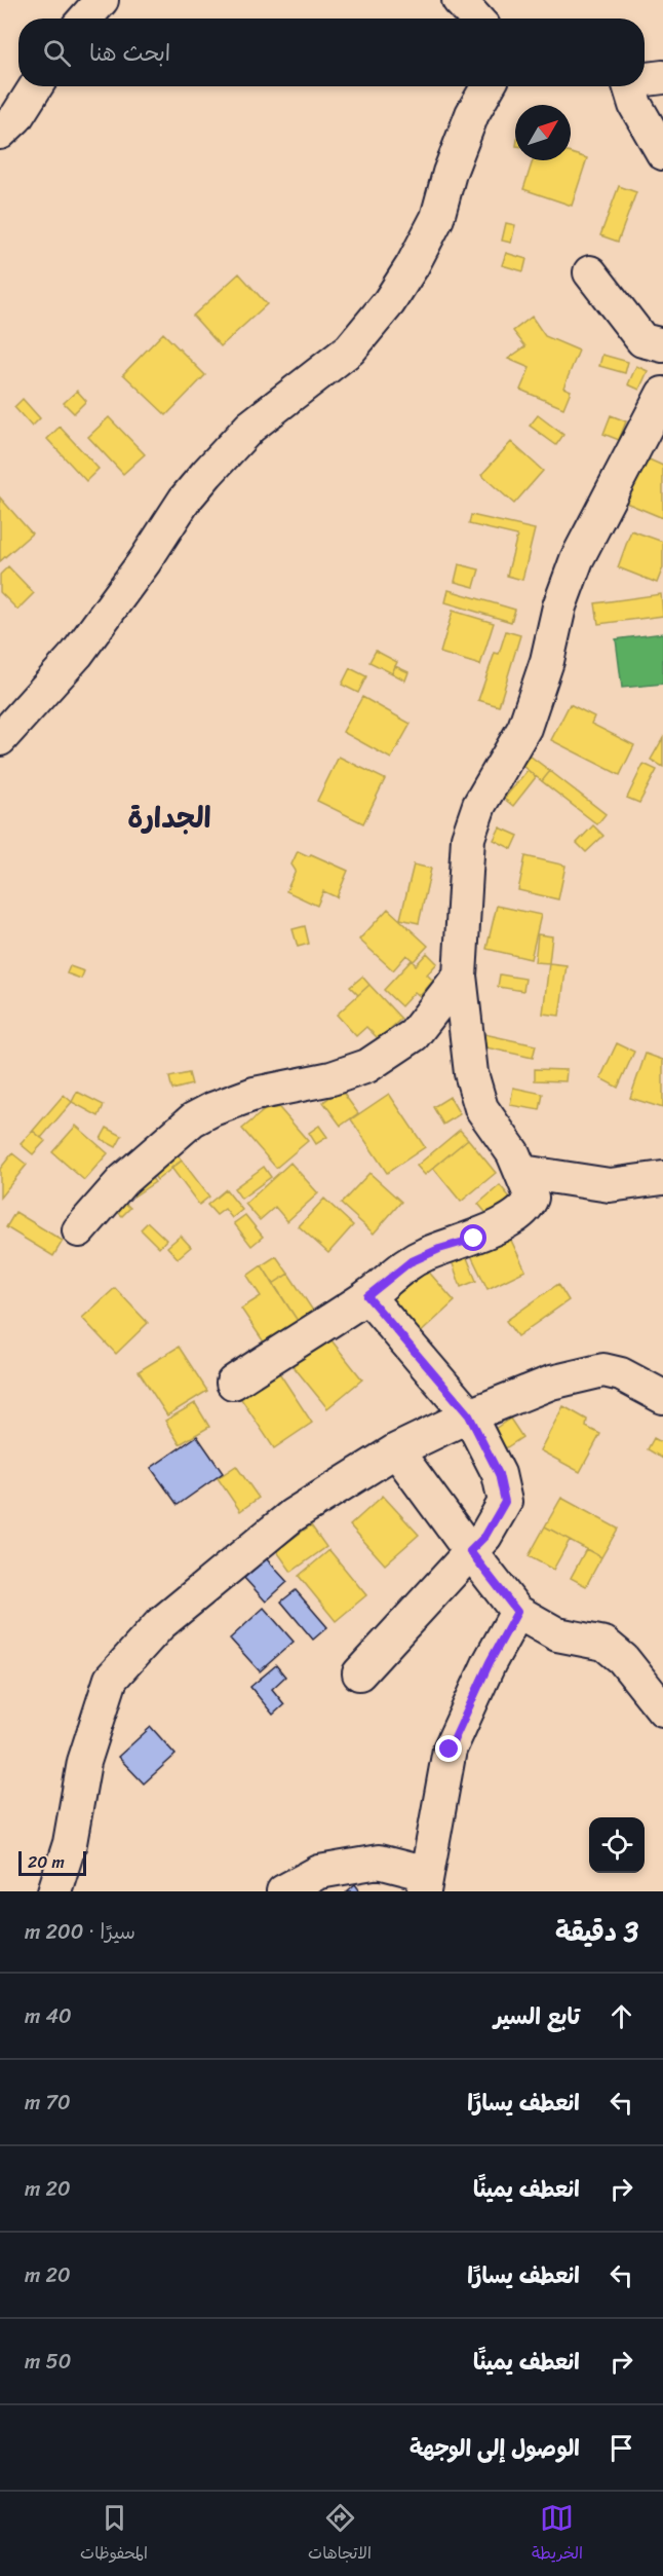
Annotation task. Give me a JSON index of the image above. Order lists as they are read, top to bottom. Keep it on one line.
{"districts":["الجدارة"],"scale_bar":"20 m","north":"top right","page":{"search":"ابحث هنا","scale":"20 m","heading":["3 دقيقة","سيرًا · 200 m"],"list":[["تابع السير","40 m"],["انعطف يسارًا","70 m"],["انعطف يمينًا","20 m"],["انعطف يسارًا","20 m"],["انعطف يمينًا","50 m"],"الوصول إلى الوجهة"],"nav":["الخريطة","الاتجاهات","المحفوظات"]}}
